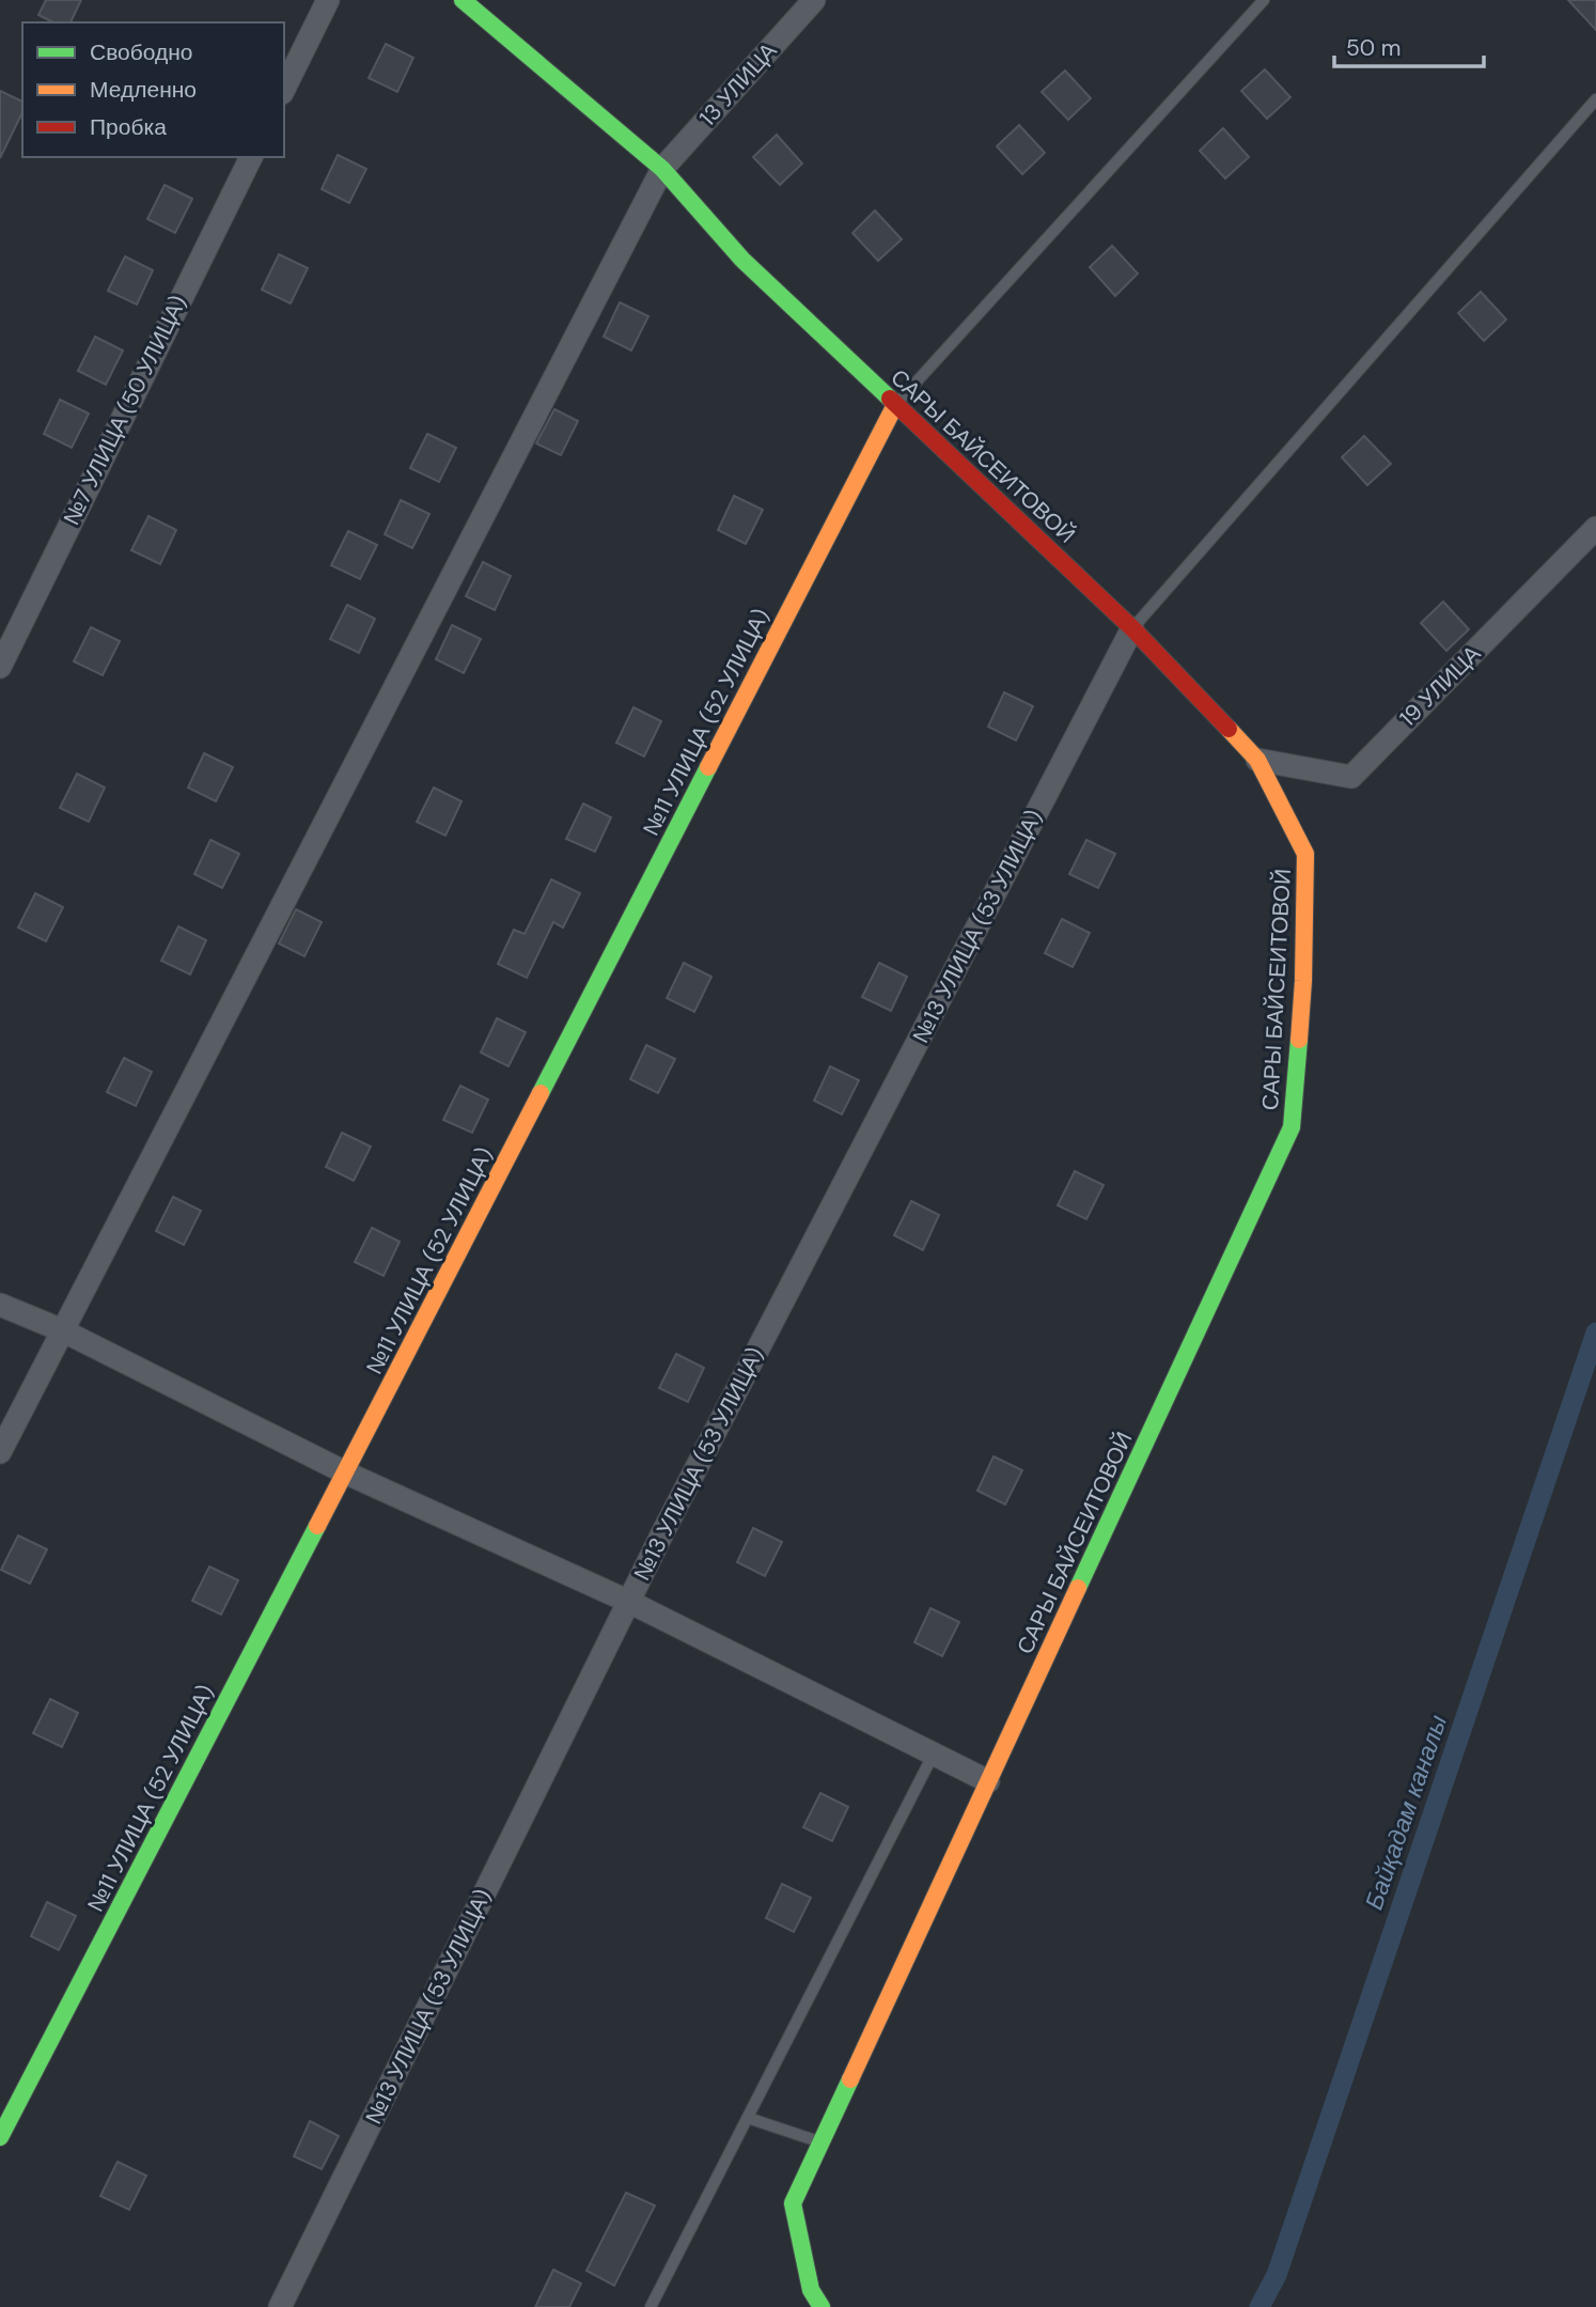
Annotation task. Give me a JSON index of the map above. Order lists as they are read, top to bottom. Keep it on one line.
{"streets":{"street":["13 УЛИЦА","№7 УЛИЦА (50 УЛИЦА)","САРЫ БАЙСЕИТОВОЙ","19 УЛИЦА","№11 УЛИЦА (52 УЛИЦА)","№13 УЛИЦА (53 УЛИЦА)"]},"crossings":[["13 УЛИЦА","САРЫ БАЙСЕИТОВОЙ"],["САРЫ БАЙСЕИТОВОЙ","19 УЛИЦА"],["САРЫ БАЙСЕИТОВОЙ","№11 УЛИЦА (52 УЛИЦА)"],["САРЫ БАЙСЕИТОВОЙ","№13 УЛИЦА (53 УЛИЦА)"]],"water":["Байқадам каналы"],"legend":["Свободно","Медленно","Пробка"],"scale_bar":"50 m"}
